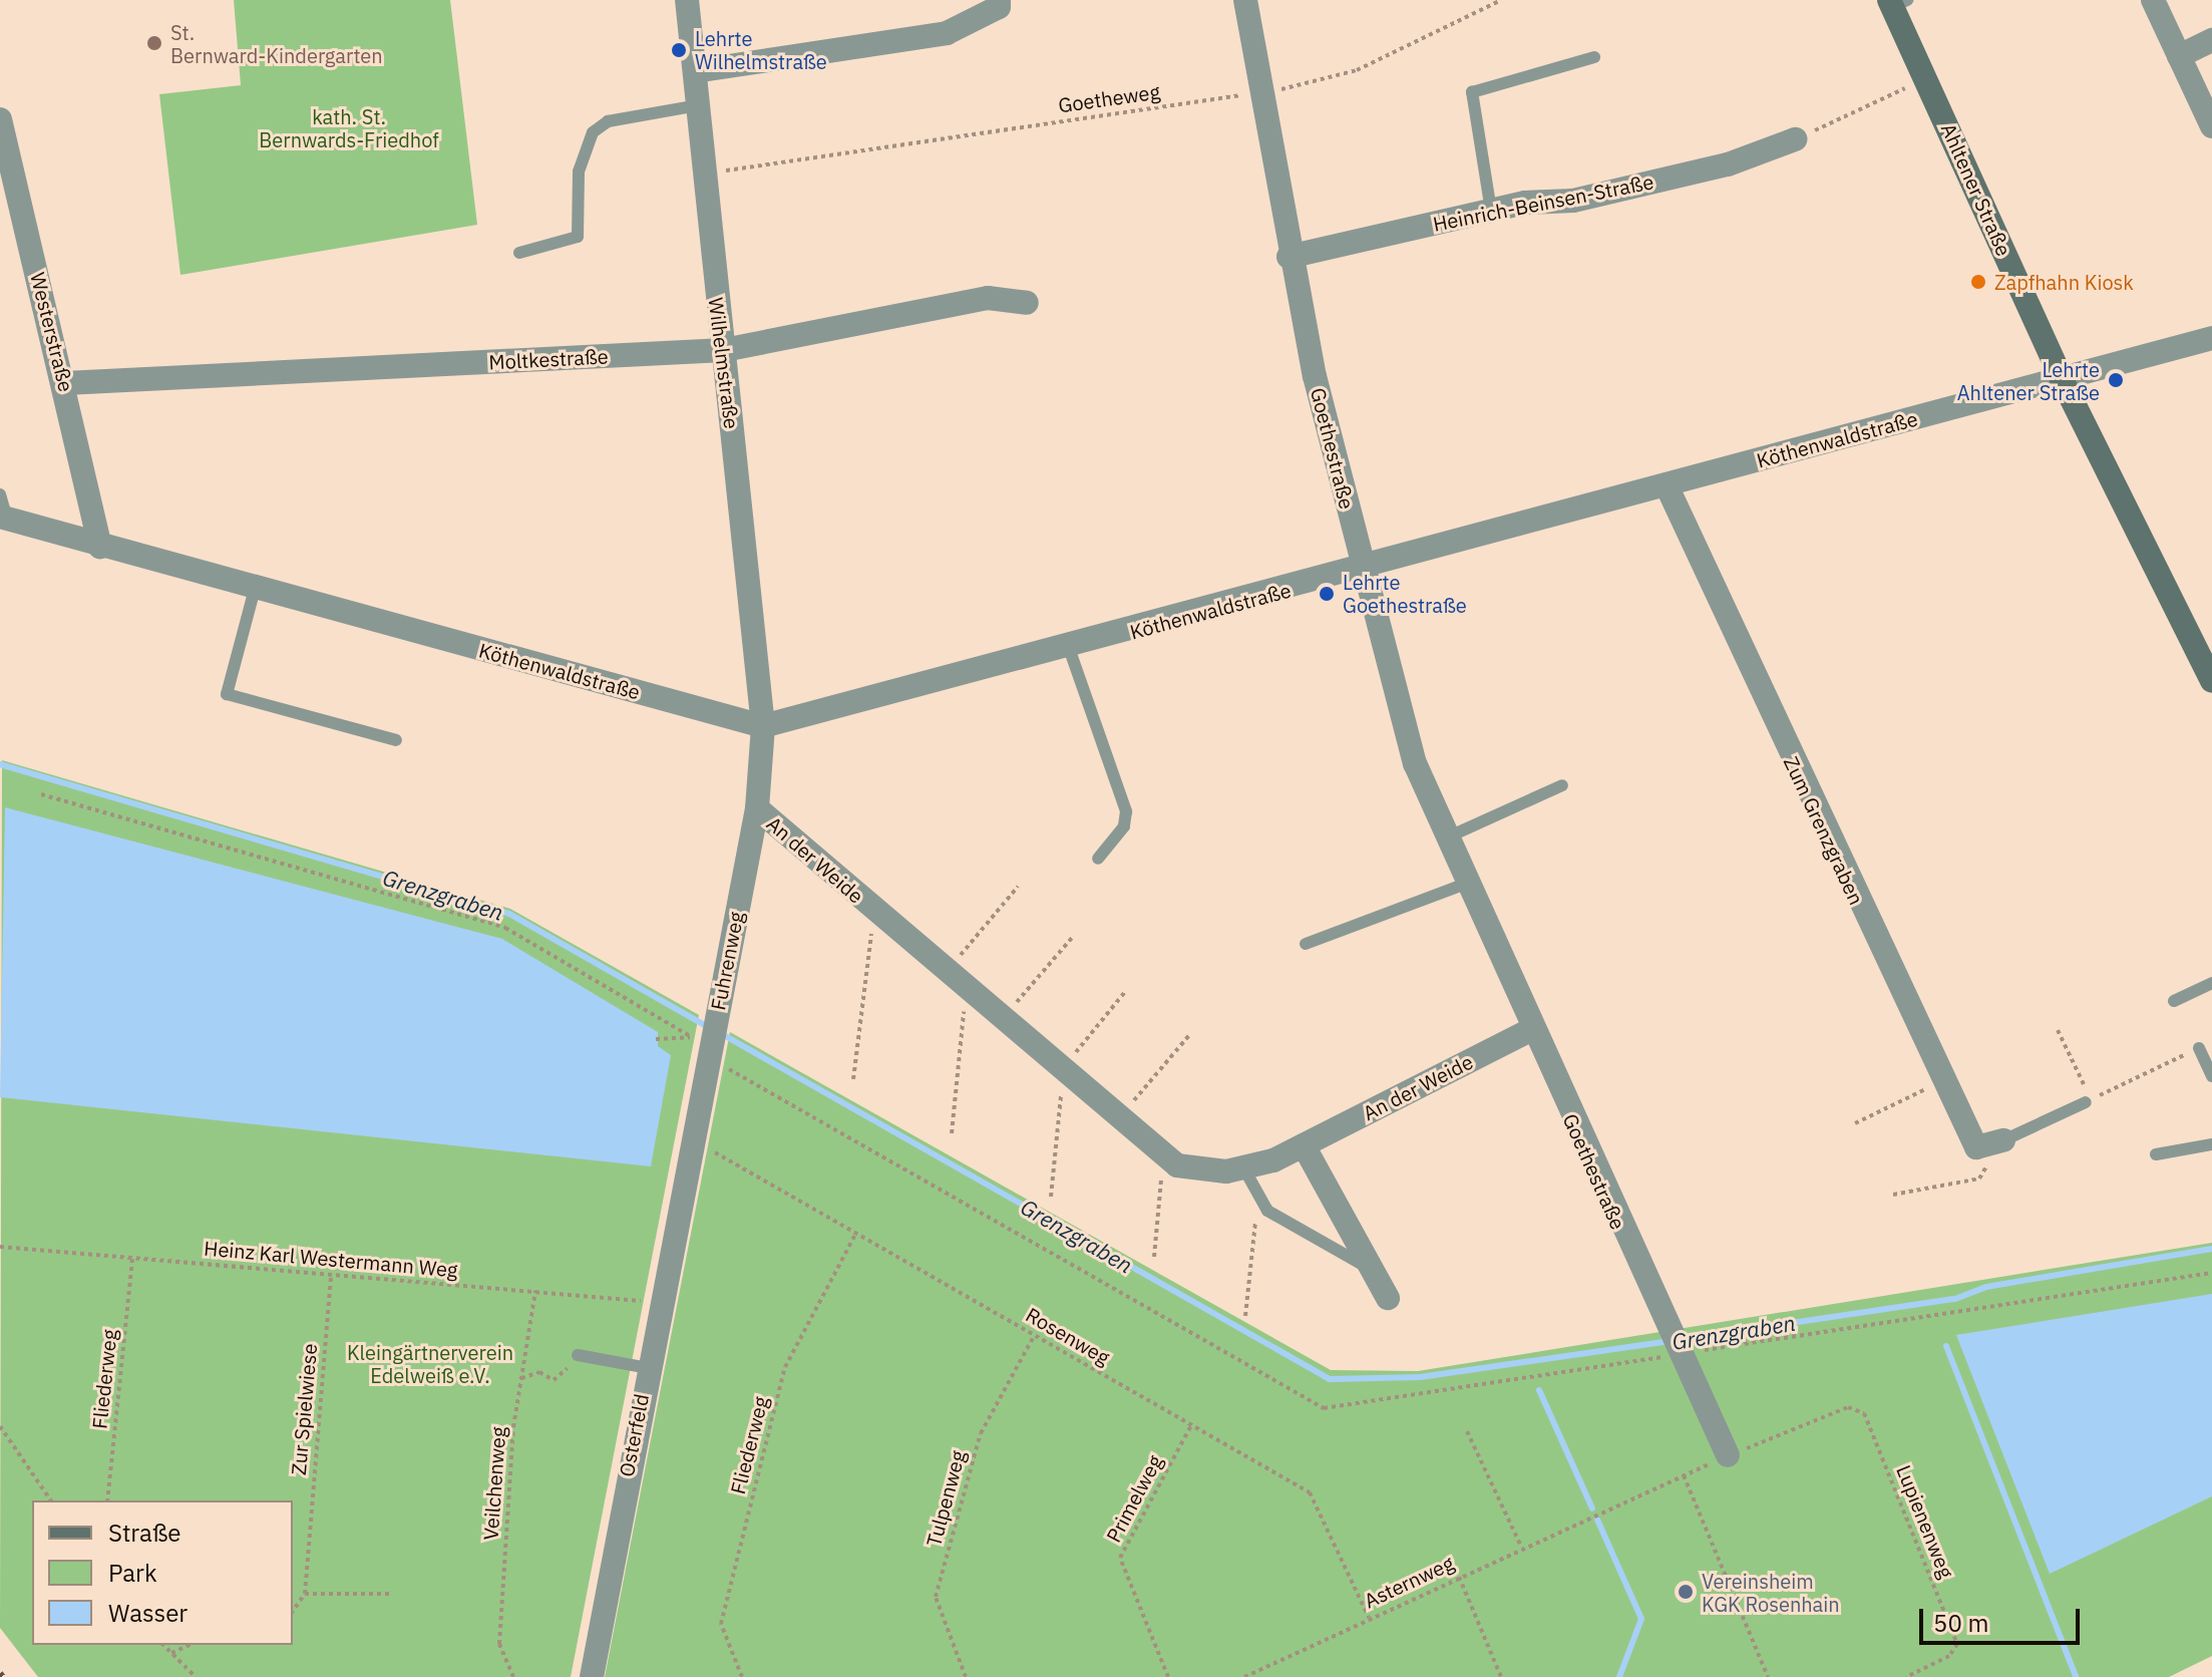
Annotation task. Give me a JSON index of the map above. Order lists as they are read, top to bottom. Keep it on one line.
{"streets":{"main road":["Ahltener Straße"],"street":["Heinrich-Beinsen-Straße","Westerstraße","Moltkestraße","Wilhelmstraße","Köthenwaldstraße","Goethestraße","Zum Grenzgraben","An der Weide","Fuhrenweg","Osterfeld"],"path":["Goetheweg","Heinz Karl Westermann Weg","Rosenweg","Fliederweg","Zur Spielwiese","Veilchenweg","Tulpenweg","Primelweg","Lupienenweg","Asternweg"]},"crossings":[["Goetheweg","Wilhelmstraße"],["Goetheweg","Goethestraße"],["Ahltener Straße","Köthenwaldstraße"],["Heinrich-Beinsen-Straße","Goethestraße"],["Westerstraße","Moltkestraße"],["Westerstraße","Köthenwaldstraße"],["Moltkestraße","Wilhelmstraße"],["Wilhelmstraße","Köthenwaldstraße"],["Wilhelmstraße","Fuhrenweg"],["Köthenwaldstraße","Goethestraße"],["Köthenwaldstraße","Zum Grenzgraben"],["Köthenwaldstraße","Fuhrenweg"],["Goethestraße","An der Weide"],["An der Weide","Fuhrenweg"],["Fuhrenweg","Rosenweg"],["Fuhrenweg","Osterfeld"],["Heinz Karl Westermann Weg","Fliederweg"],["Heinz Karl Westermann Weg","Zur Spielwiese"],["Heinz Karl Westermann Weg","Osterfeld"],["Heinz Karl Westermann Weg","Veilchenweg"],["Rosenweg","Fliederweg"],["Rosenweg","Tulpenweg"],["Rosenweg","Primelweg"],["Rosenweg","Asternweg"]],"water":["Grenzgraben"],"parks":["kath. St. Bernwards-Friedhof","Kleingärtnerverein Edelweiß e.V."],"places":["St. Bernward-Kindergarten","Lehrte Wilhelmstraße","Zapfhahn Kiosk","Lehrte Ahltener Straße","Lehrte Goethestraße","Vereinsheim KGK Rosenhain"],"legend":["Straße","Park","Wasser"],"scale_bar":"50 m"}
